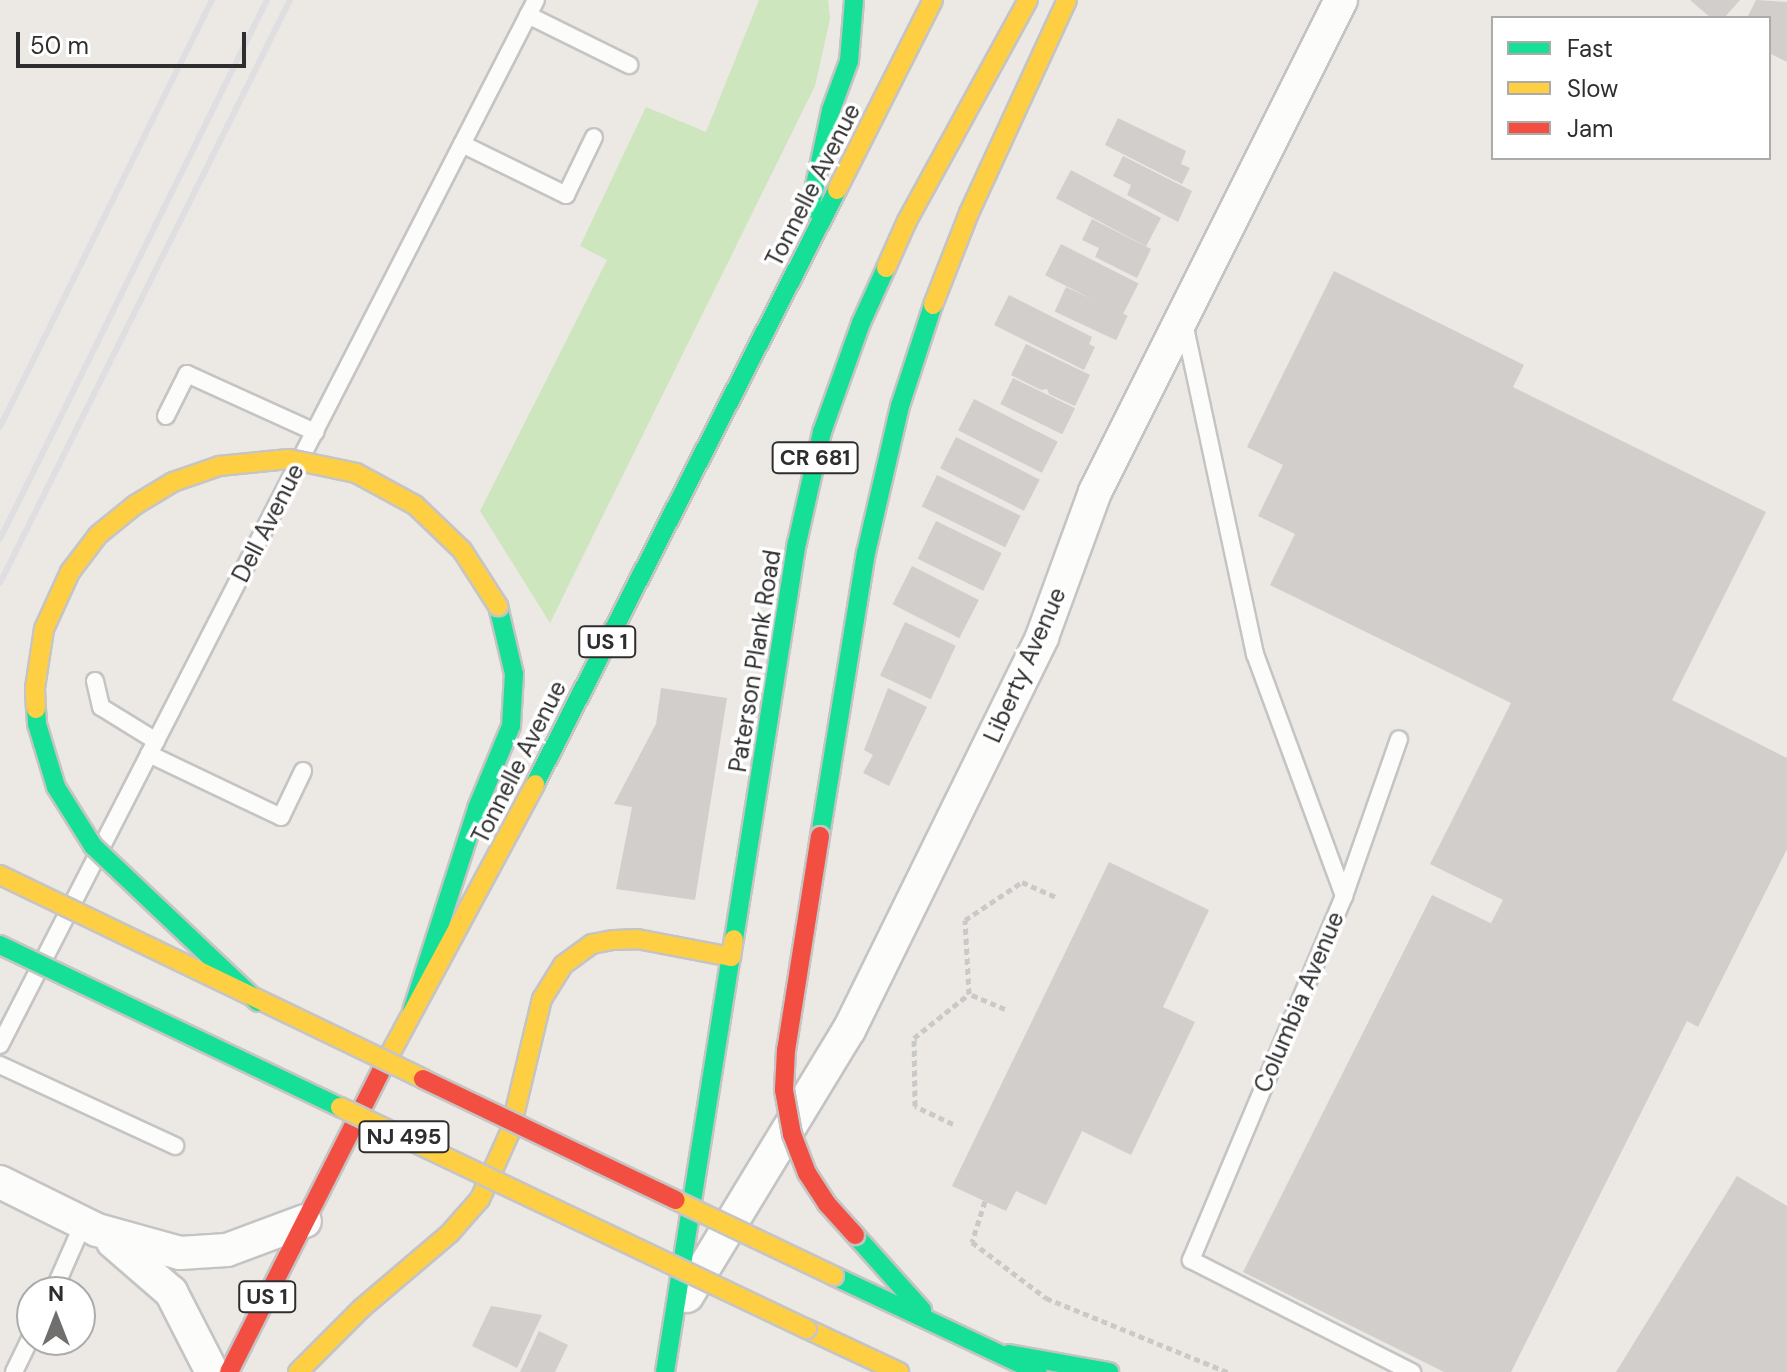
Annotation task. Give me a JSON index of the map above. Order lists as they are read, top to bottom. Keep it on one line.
{"streets":{"main road":["Tonnelle Avenue","CR 681","US 1","Paterson Plank Road","NJ 495"],"street":["Liberty Avenue"],"lane":["Dell Avenue","Columbia Avenue"]},"crossings":[["Paterson Plank Road","Liberty Avenue"],["Liberty Avenue","Columbia Avenue"]],"legend":["Fast","Slow","Jam"],"scale_bar":"50 m","north":"top"}
